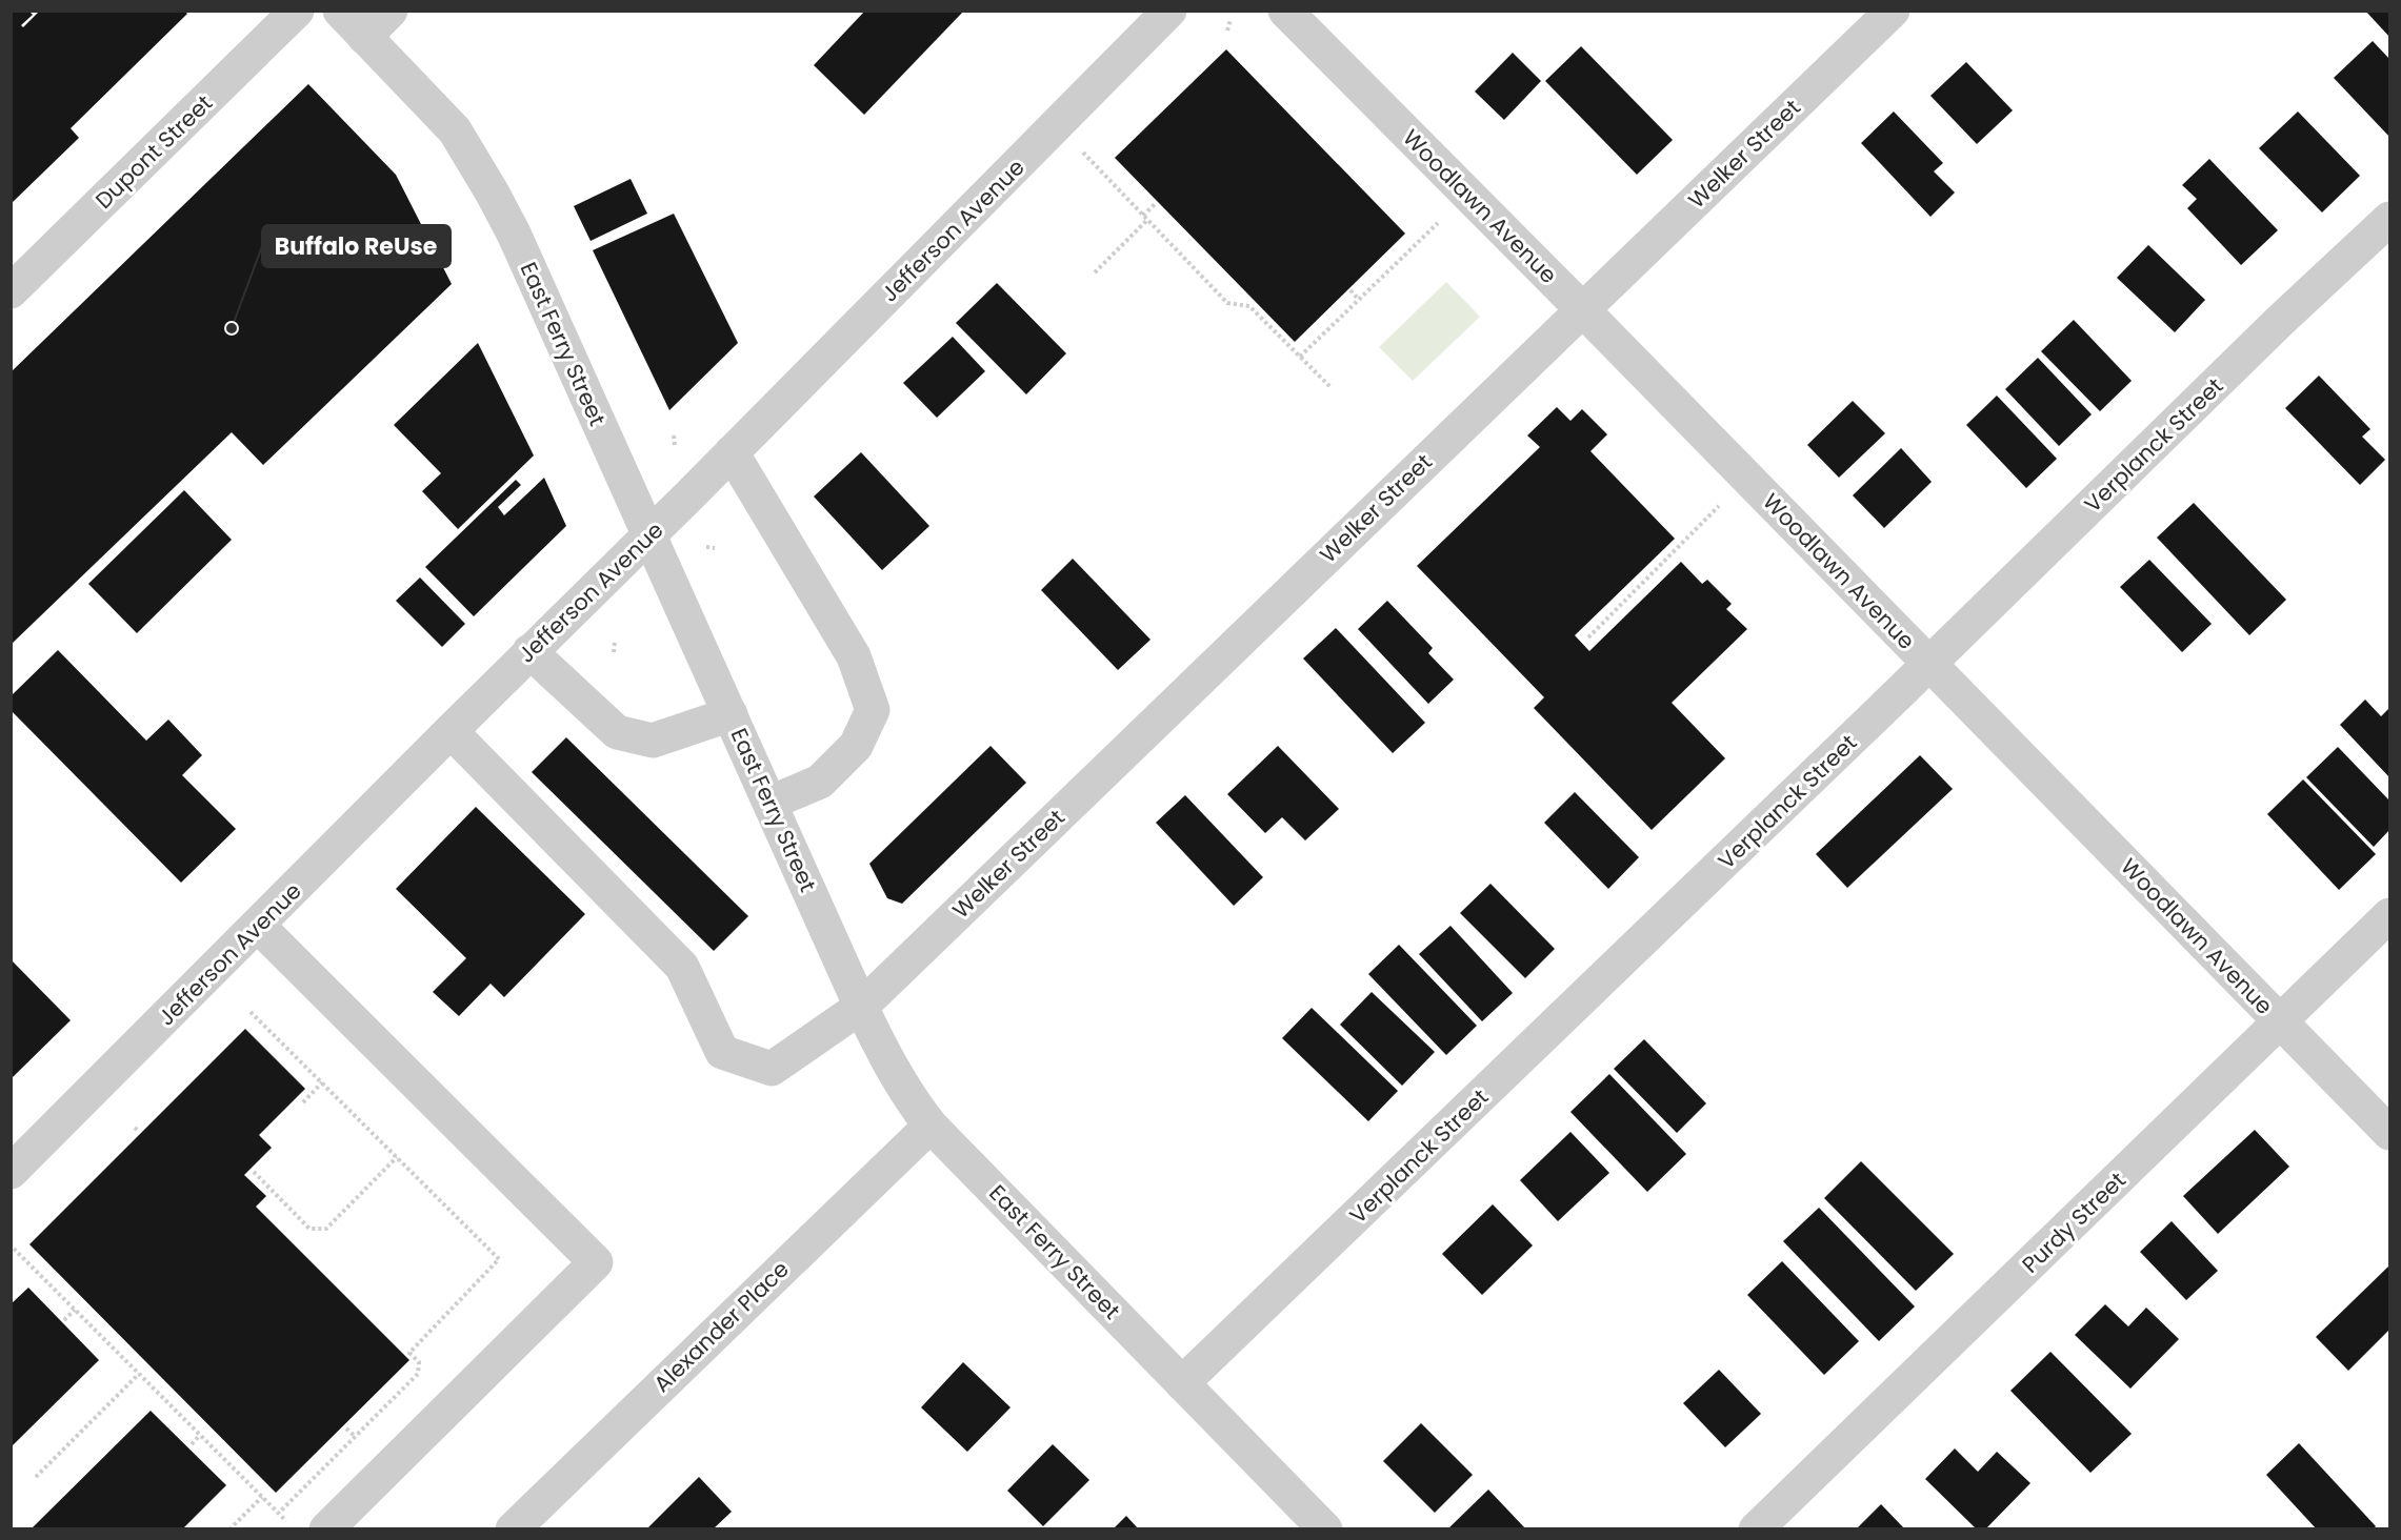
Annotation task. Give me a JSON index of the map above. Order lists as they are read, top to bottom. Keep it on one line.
{"streets":{"street":["Dupont Street","Welker Street","Woodlawn Avenue","Jefferson Avenue","East Ferry Street","Verplanck Street","Purdy Street","Alexander Place"]},"crossings":[["Welker Street","Woodlawn Avenue"],["Welker Street","Jefferson Avenue"],["Welker Street","East Ferry Street"],["Woodlawn Avenue","Verplanck Street"],["Woodlawn Avenue","Purdy Street"],["Jefferson Avenue","East Ferry Street"],["East Ferry Street","Verplanck Street"],["East Ferry Street","Alexander Place"]],"places":["Buffalo ReUse"]}
